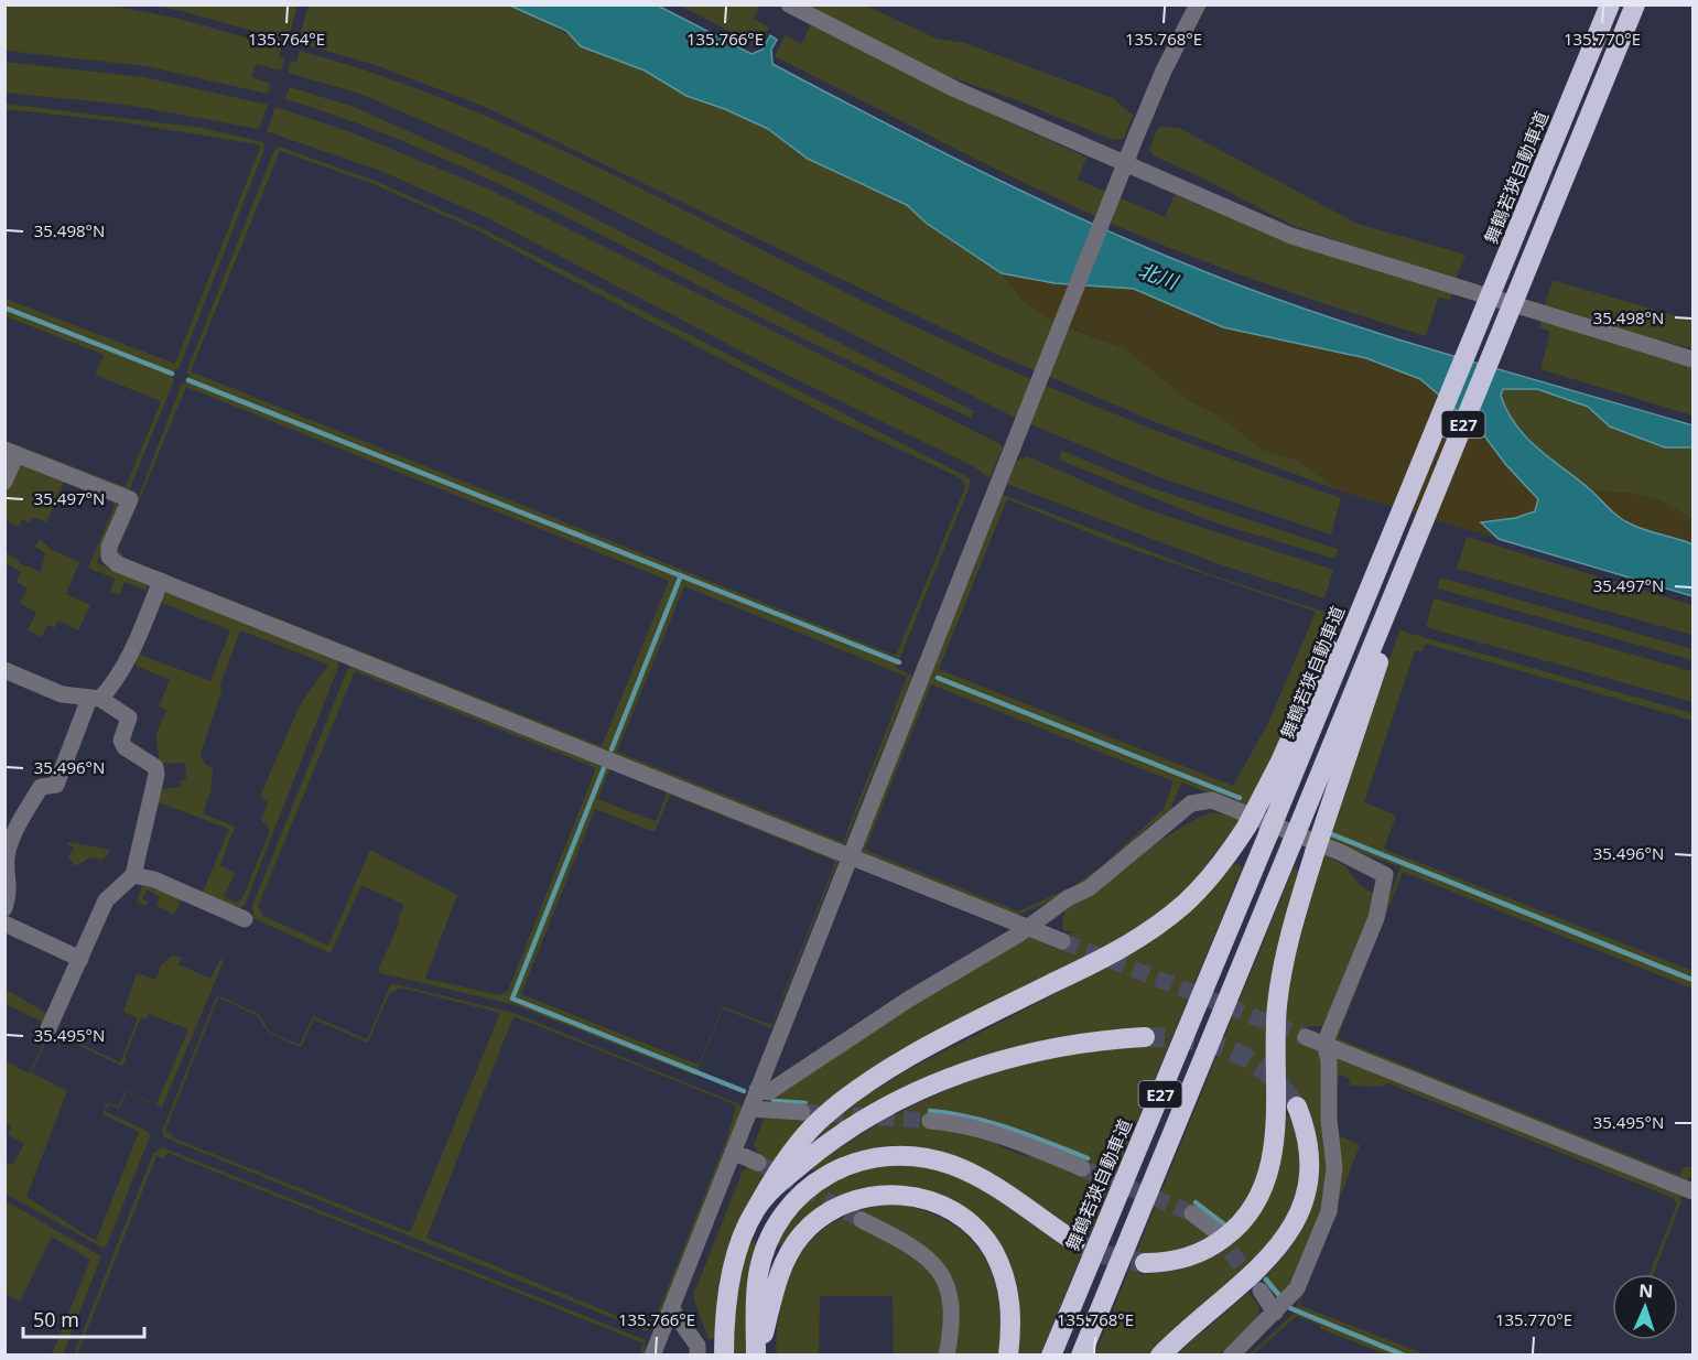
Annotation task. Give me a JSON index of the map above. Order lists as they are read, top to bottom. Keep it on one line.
{"streets":{"highway":["舞鶴若狭自動車道","E27"]},"water":["北川"],"scale_bar":"50 m","north":"top","coordinates":["135.764°E","135.766°E","135.768°E","135.770°E","35.498°N","35.497°N","35.496°N","35.495°N"]}
